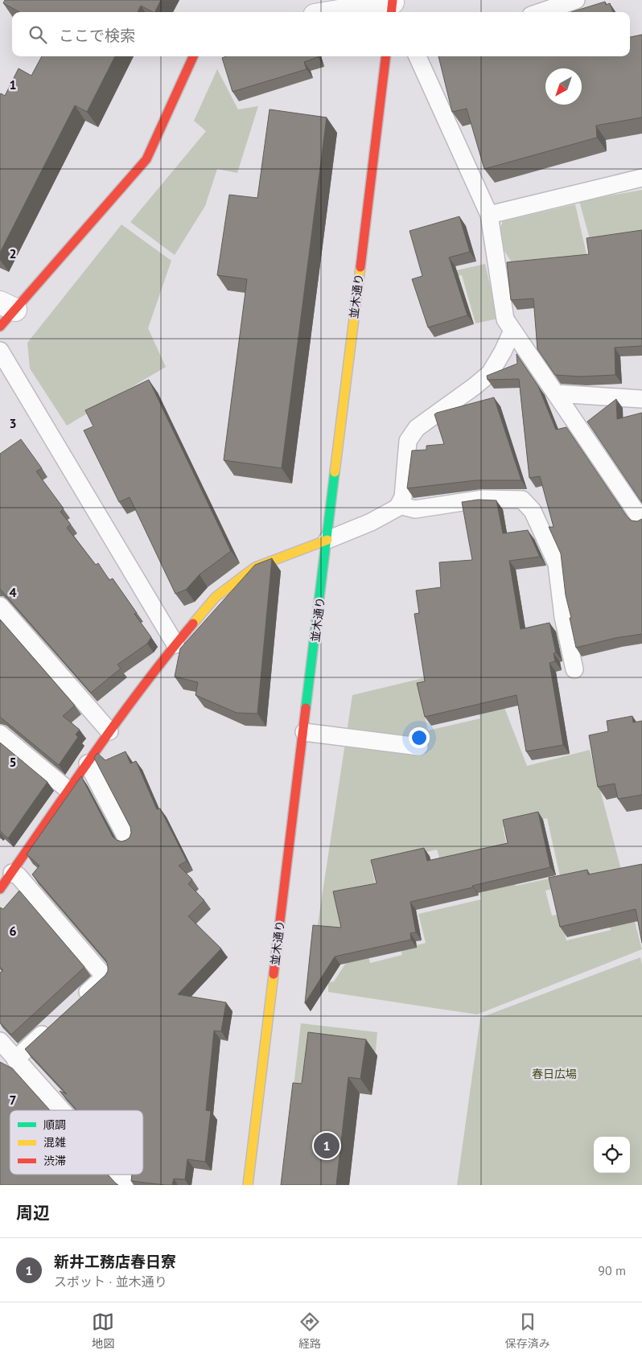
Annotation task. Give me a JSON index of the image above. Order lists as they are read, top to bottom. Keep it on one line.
{"streets":{"street":["並木通り"]},"parks":["春日広場"],"legend":["順調","混雑","渋滞"],"north":"bottom left","page":{"search":"ここで検索","pins":"1","heading":"周辺","list":[{"mark":"1","name":"新井工務店春日寮","note":"スポット · 並木通り","value":"90 m"}],"nav":["地図","経路","保存済み"]},"grid":{"rows":["1","2","3","4","5","6","7"]}}
